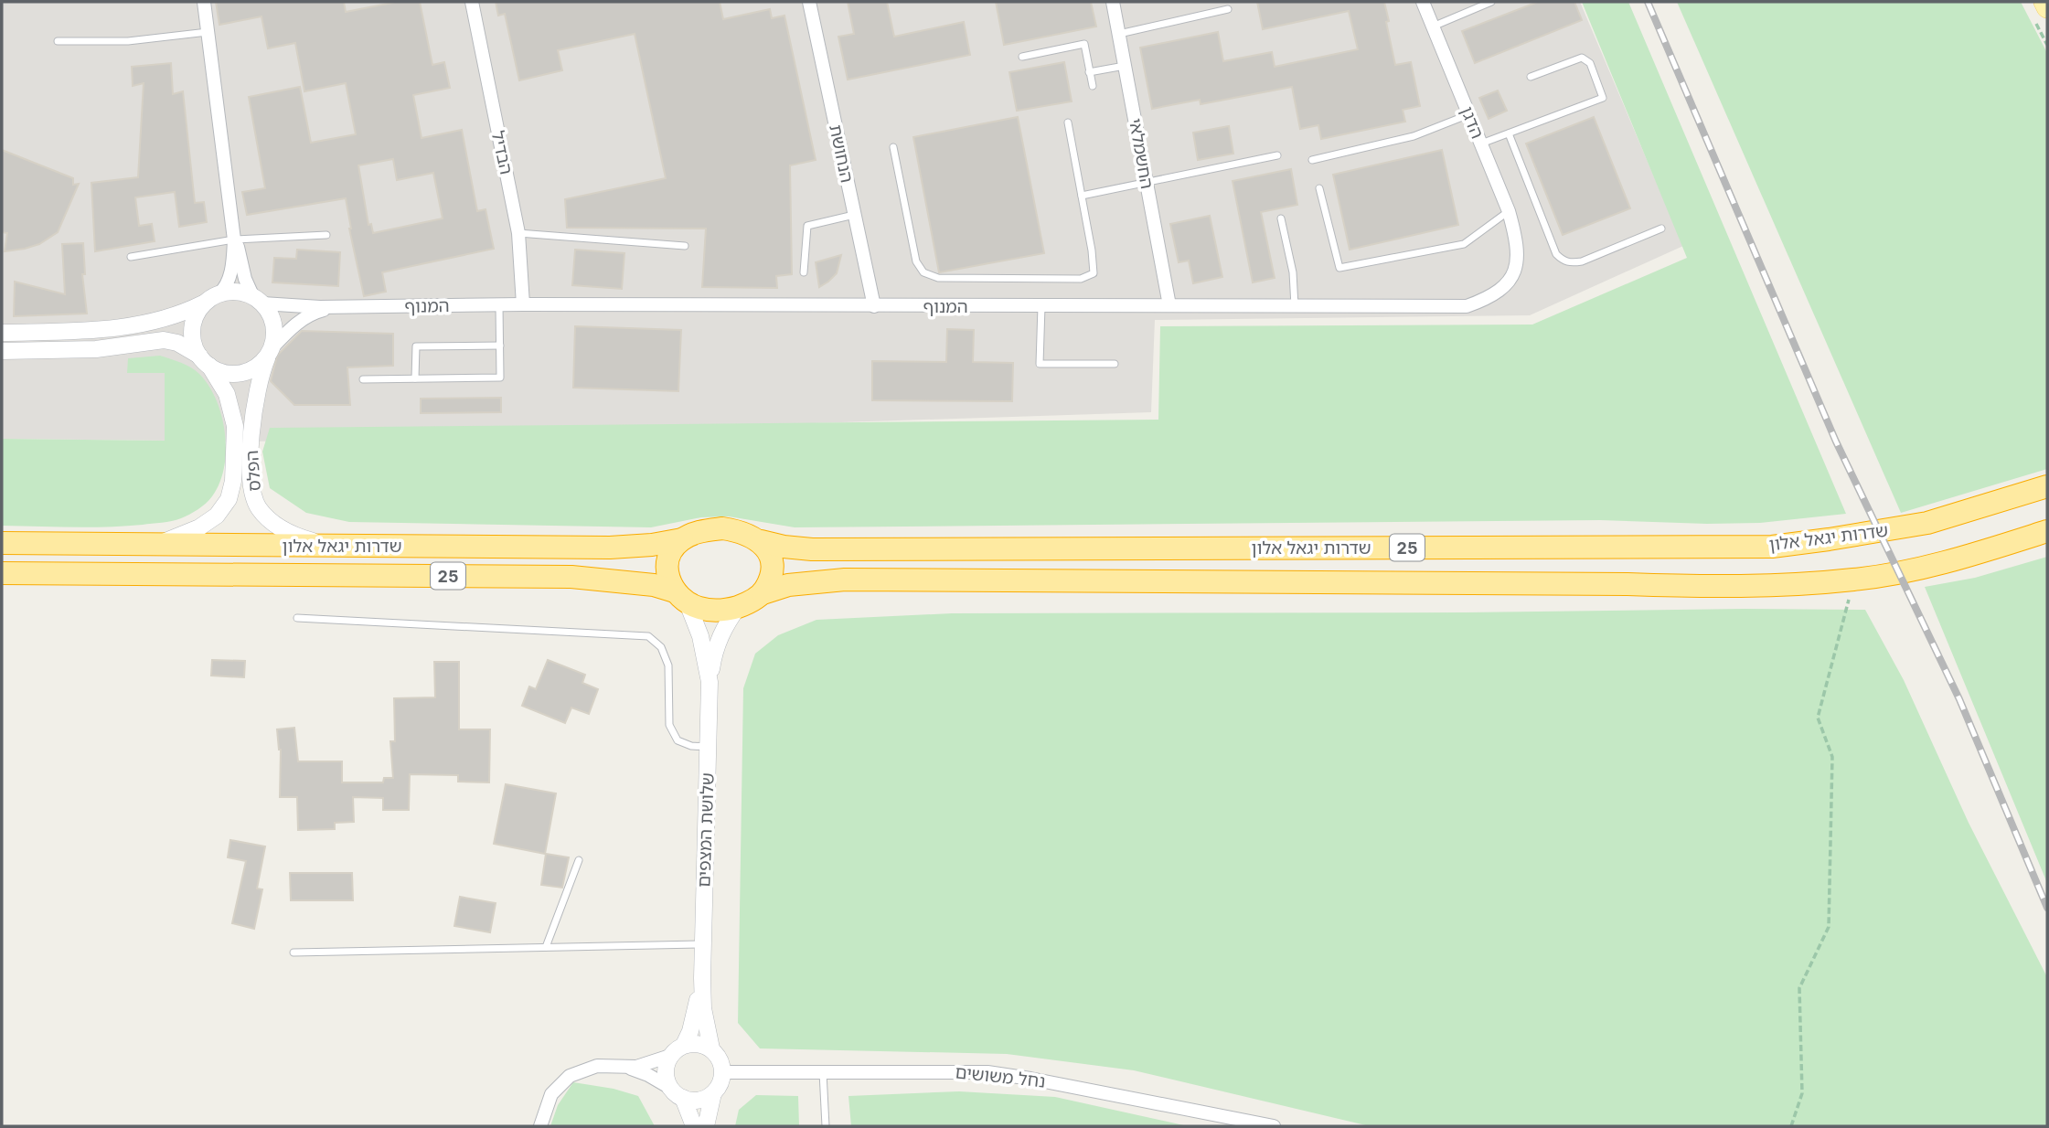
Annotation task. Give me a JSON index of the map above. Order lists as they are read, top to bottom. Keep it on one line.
{"streets":{"highway":["שדרות יגאל אלון","25"],"street":["הדגן","הבדיל","הנחושת","החשמלאי","המנוף","הפלס","שלושת המצפים","נחל משושים"]},"crossings":[["הדגן","המנוף"],["הבדיל","המנוף"],["הנחושת","המנוף"],["החשמלאי","המנוף"],["המנוף","הפלס"],["הפלס","שדרות יגאל אלון"],["שדרות יגאל אלון","25"],["שדרות יגאל אלון","שלושת המצפים"],["25","שלושת המצפים"],["שלושת המצפים","נחל משושים"]]}
